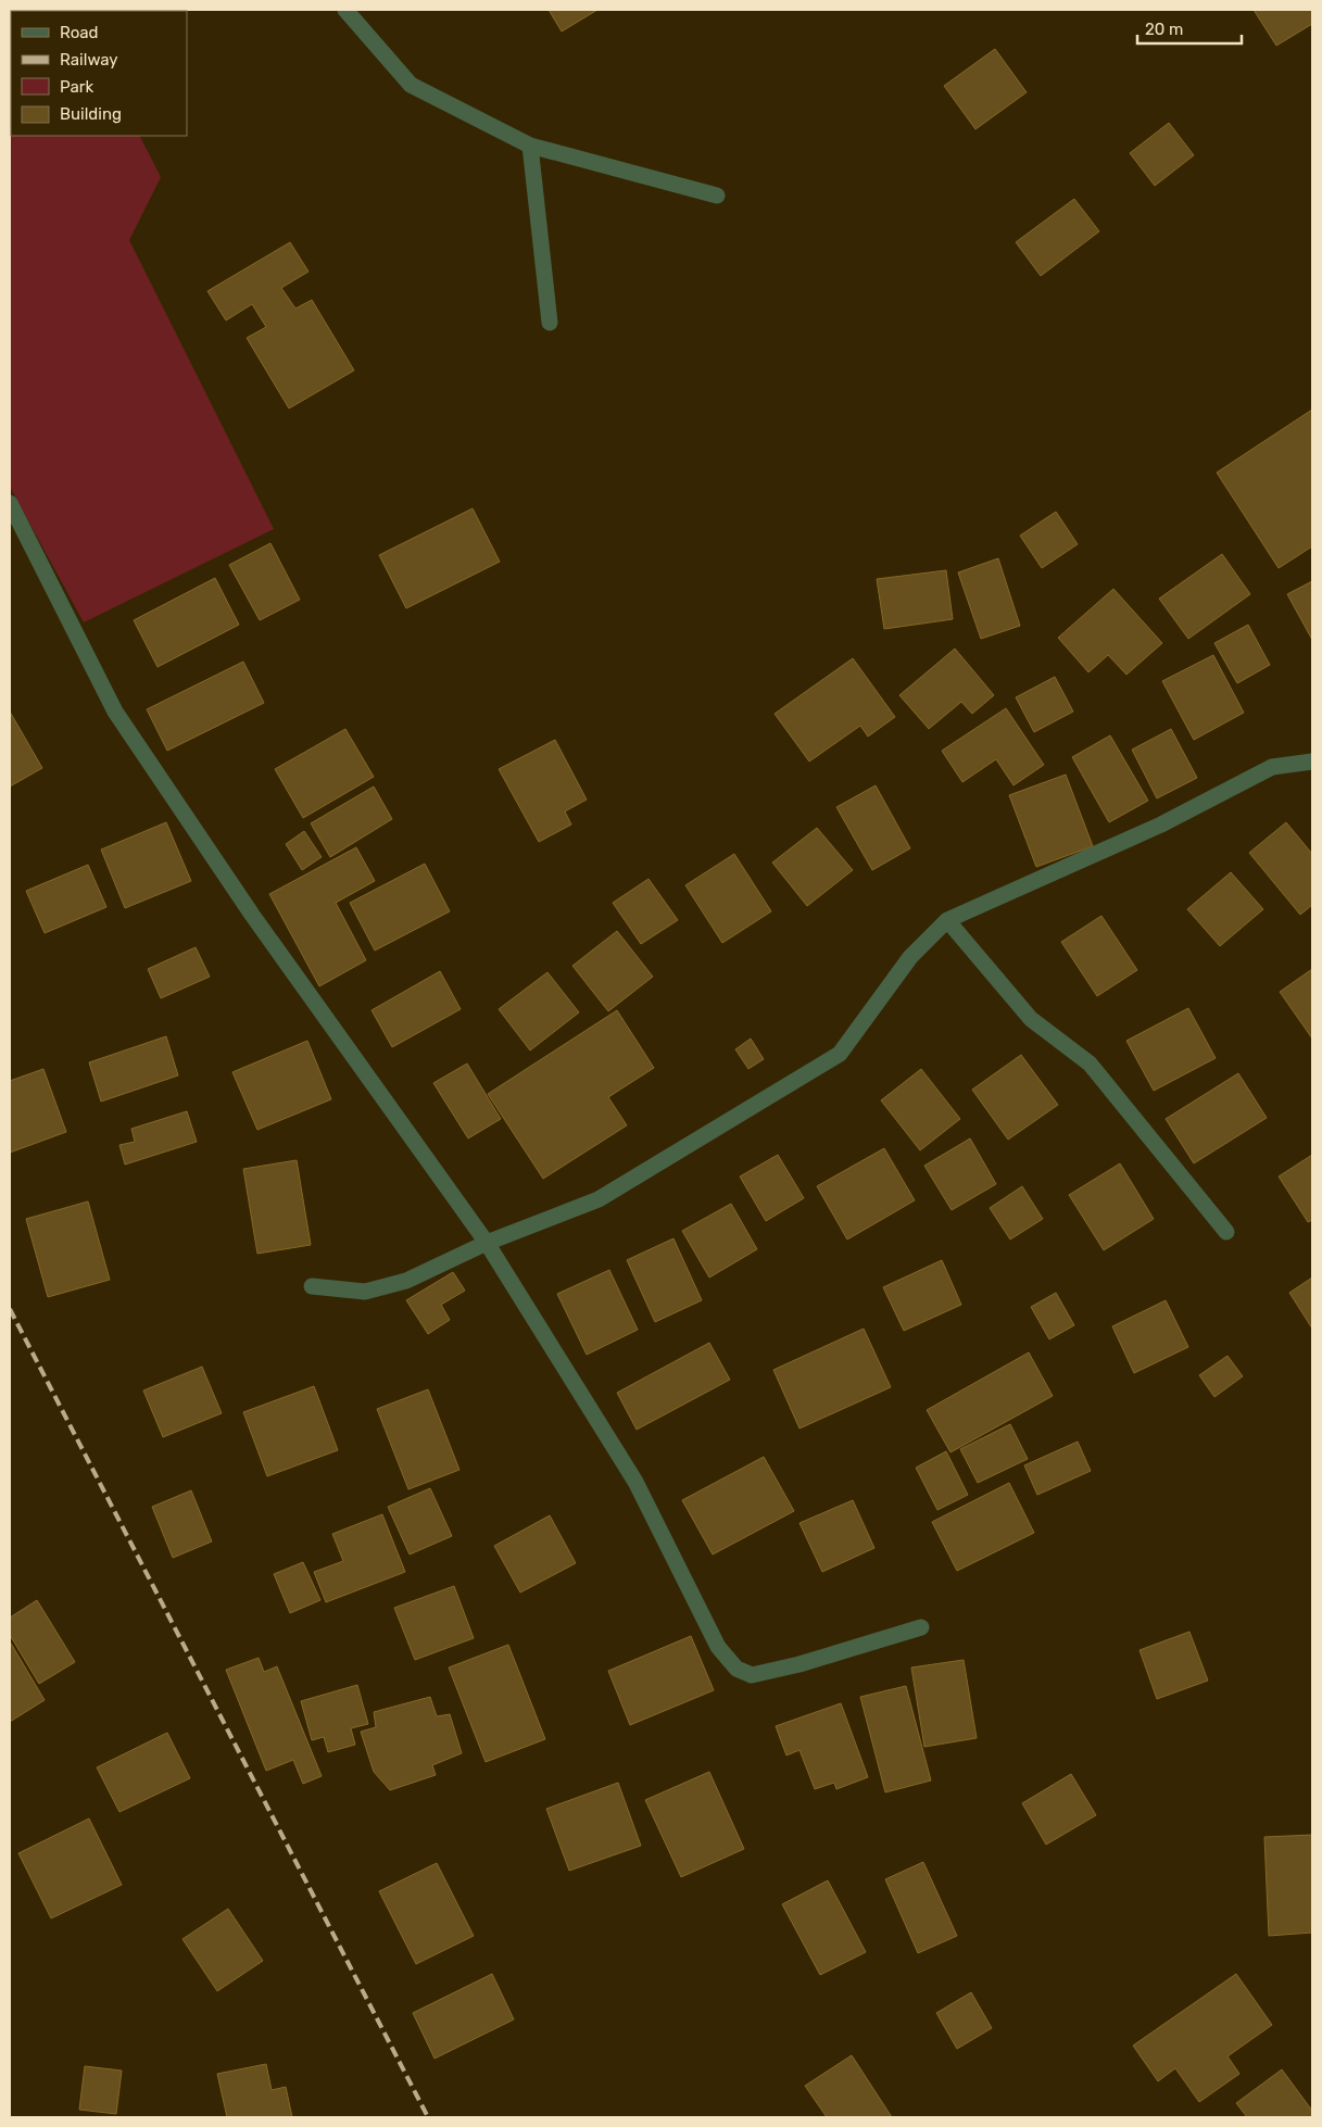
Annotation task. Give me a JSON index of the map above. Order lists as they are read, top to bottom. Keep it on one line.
{"legend":["Road","Railway","Park","Building"],"scale_bar":"20 m"}
